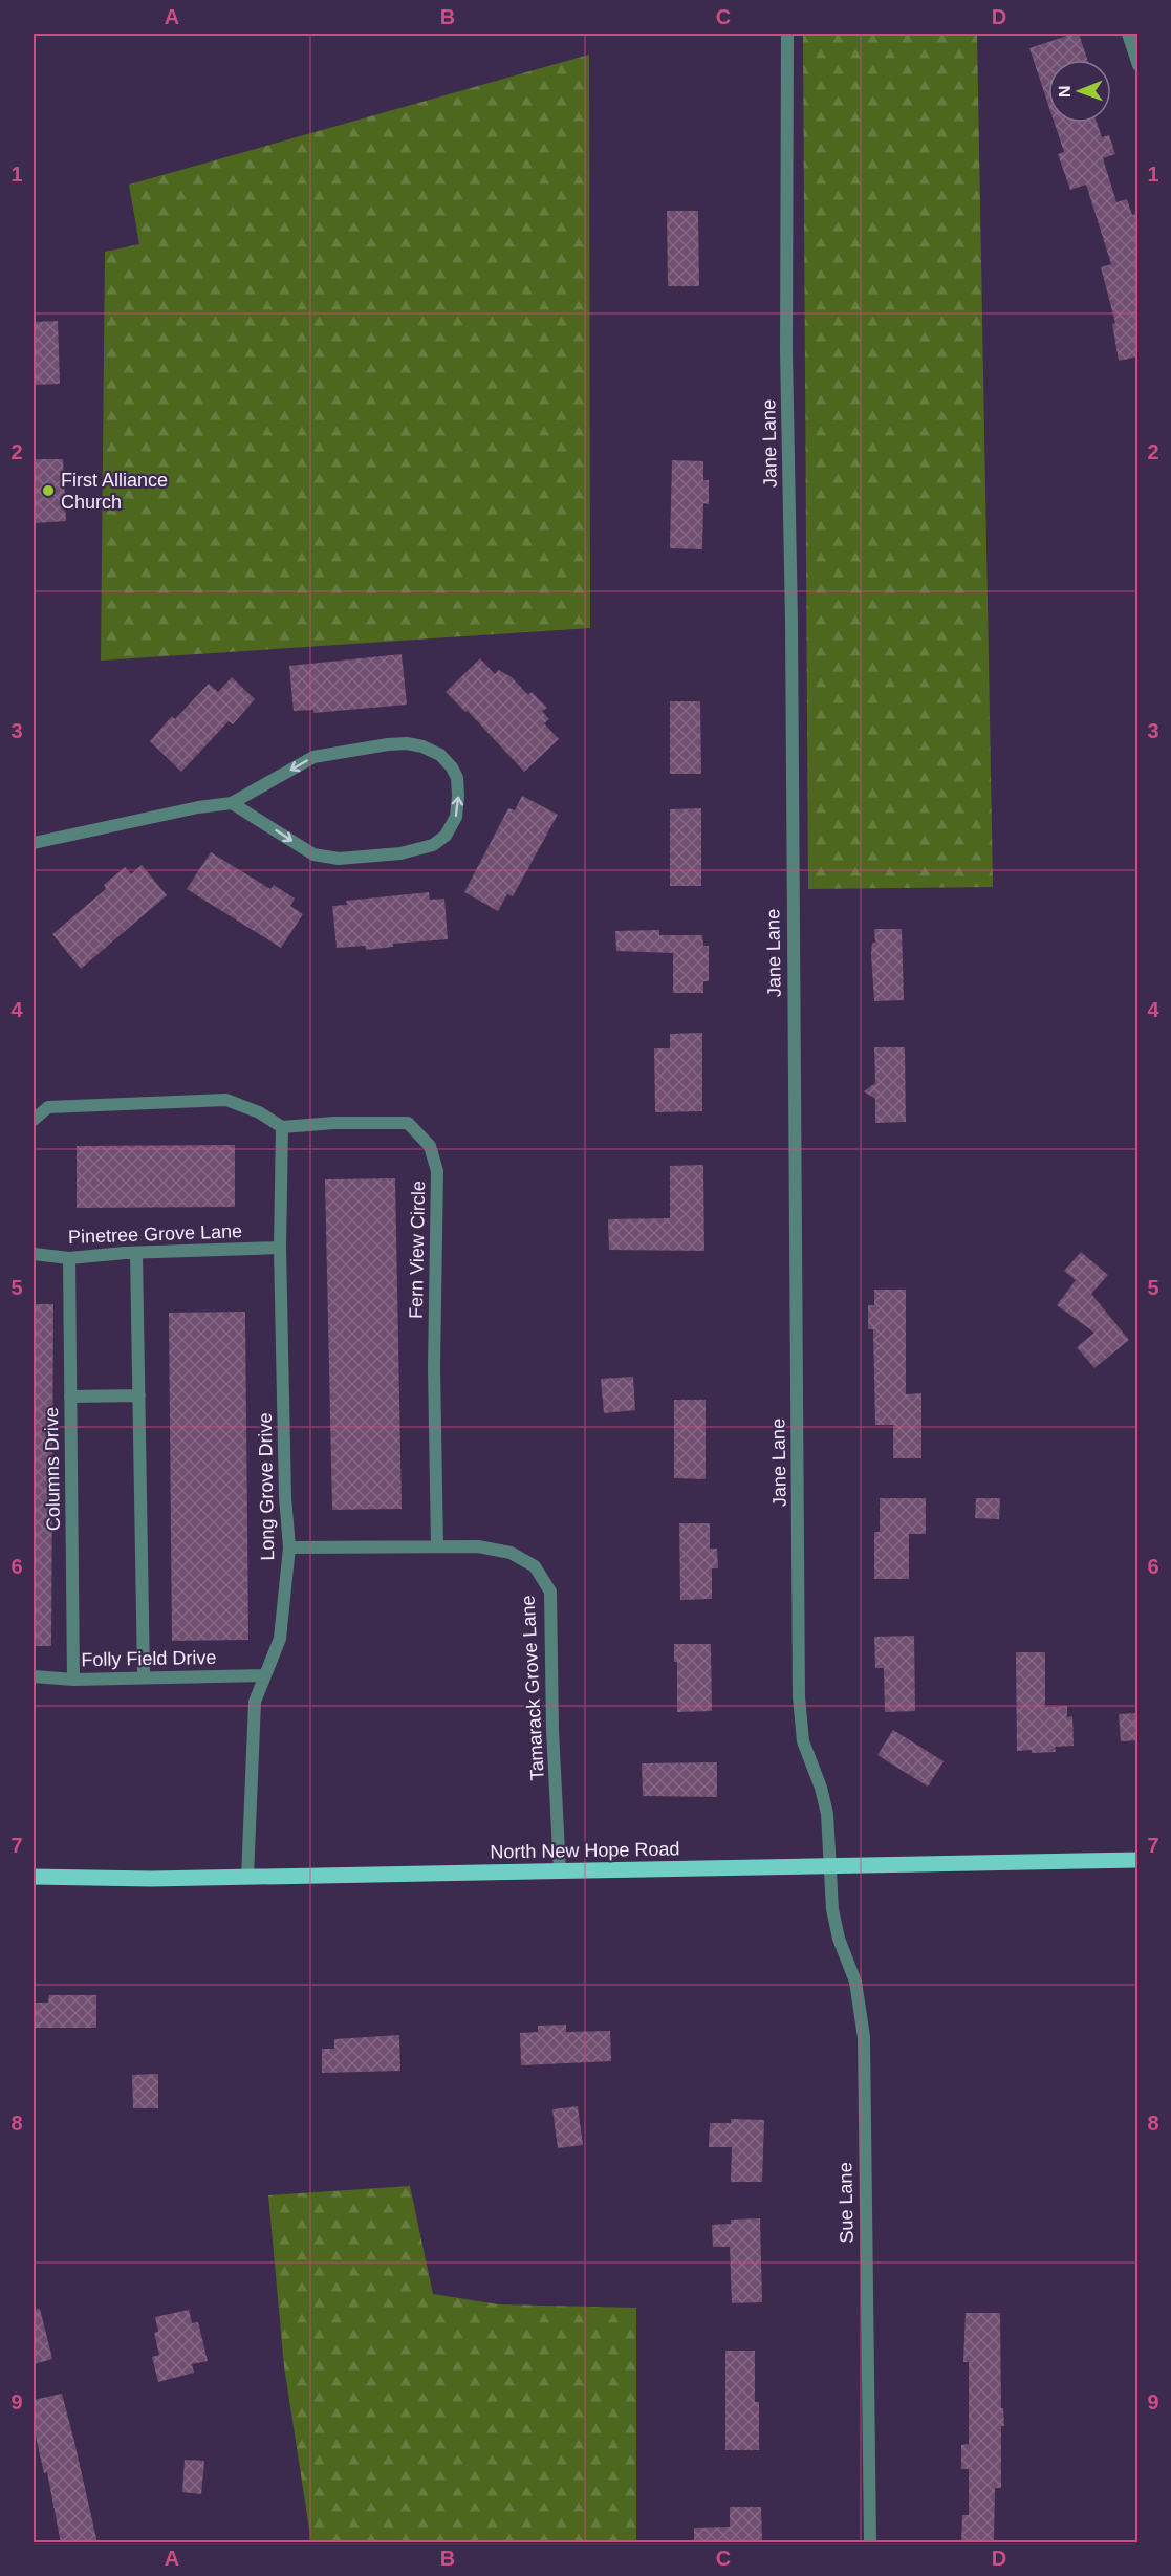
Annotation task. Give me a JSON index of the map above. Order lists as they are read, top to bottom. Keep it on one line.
{"streets":{"main road":["North New Hope Road"],"street":["Jane Lane","Pinetree Grove Lane","Fern View Circle","Columns Drive","Long Grove Drive","Folly Field Drive","Tamarack Grove Lane","Sue Lane"]},"crossings":[["Jane Lane","North New Hope Road"],["Jane Lane","Sue Lane"],["Pinetree Grove Lane","Columns Drive"],["Pinetree Grove Lane","Long Grove Drive"],["Fern View Circle","Long Grove Drive"],["Fern View Circle","Tamarack Grove Lane"],["Columns Drive","Folly Field Drive"],["Long Grove Drive","Folly Field Drive"],["Long Grove Drive","Tamarack Grove Lane"],["Long Grove Drive","North New Hope Road"],["Tamarack Grove Lane","North New Hope Road"],["North New Hope Road","Sue Lane"]],"places":["First Alliance Church"],"north":"left","grid":{"columns":["A","B","C","D"],"rows":["1","2","3","4","5","6","7","8","9"]}}
